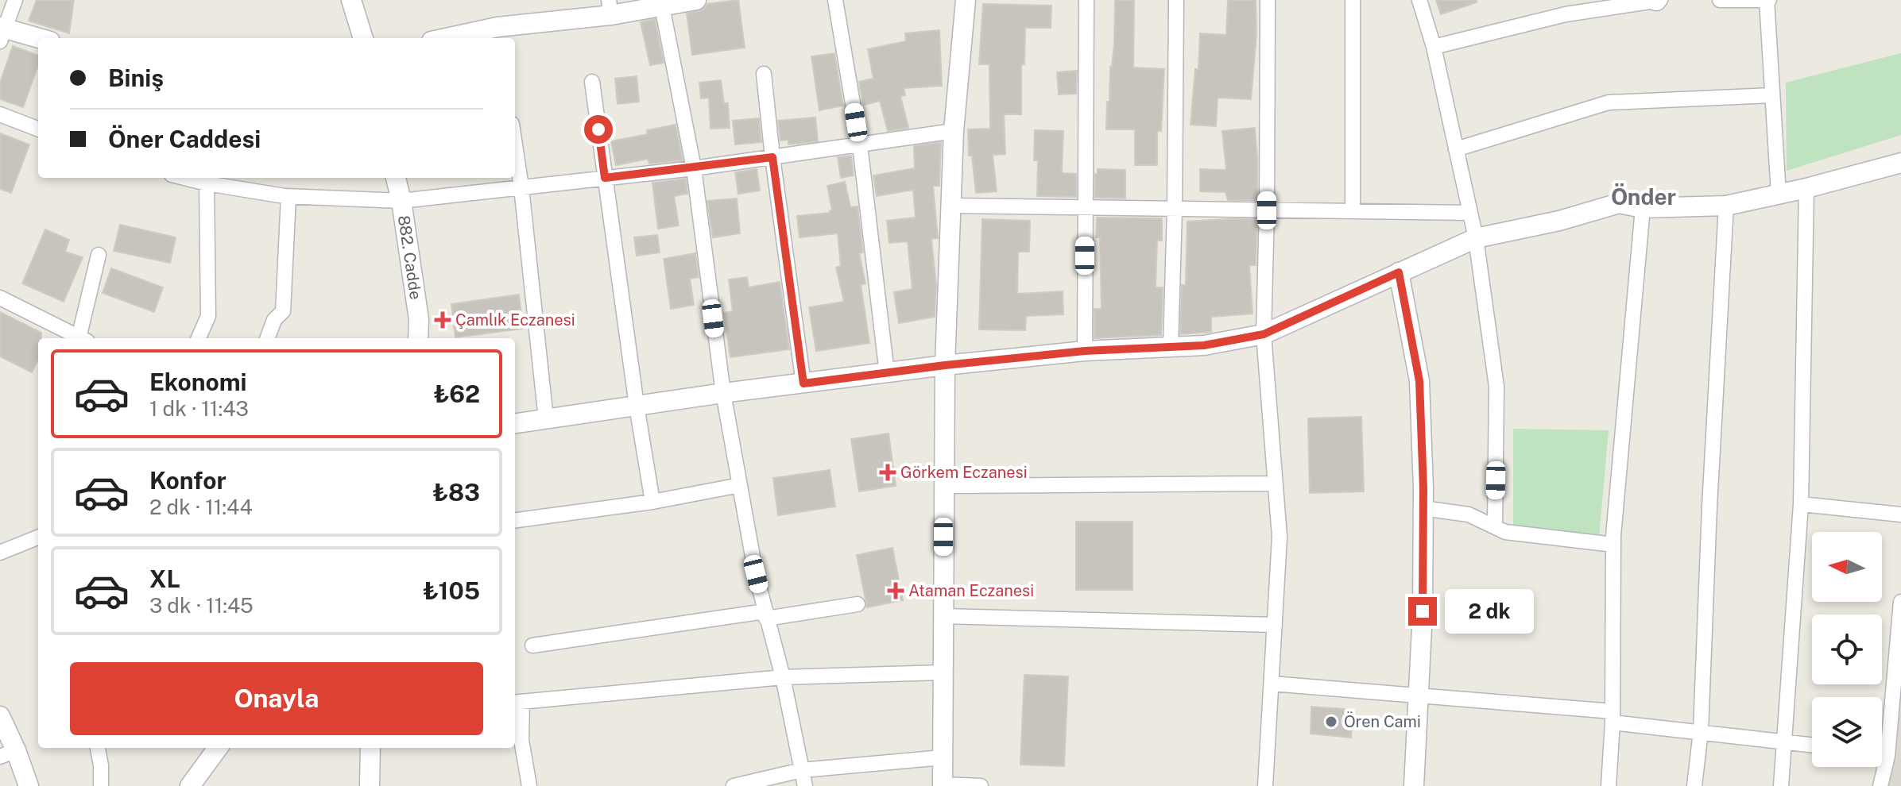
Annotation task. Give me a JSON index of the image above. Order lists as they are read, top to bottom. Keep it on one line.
{"streets":{"street":["882. Cadde"]},"districts":["Önder"],"places":{"health":["Çamlık Eczanesi","Görkem Eczanesi","Ataman Eczanesi"],"other":["Ören Cami"]},"north":"left","page":{"banner":["Biniş","Öner Caddesi"],"list":[{"name":"Ekonomi","note":"1 dk · 11:43","value":"₺62"},{"name":"Konfor","note":"2 dk · 11:44","value":"₺83"},{"name":"XL","note":"3 dk · 11:45","value":"₺105"}],"bubble":"2 dk","buttons":"Onayla"}}
